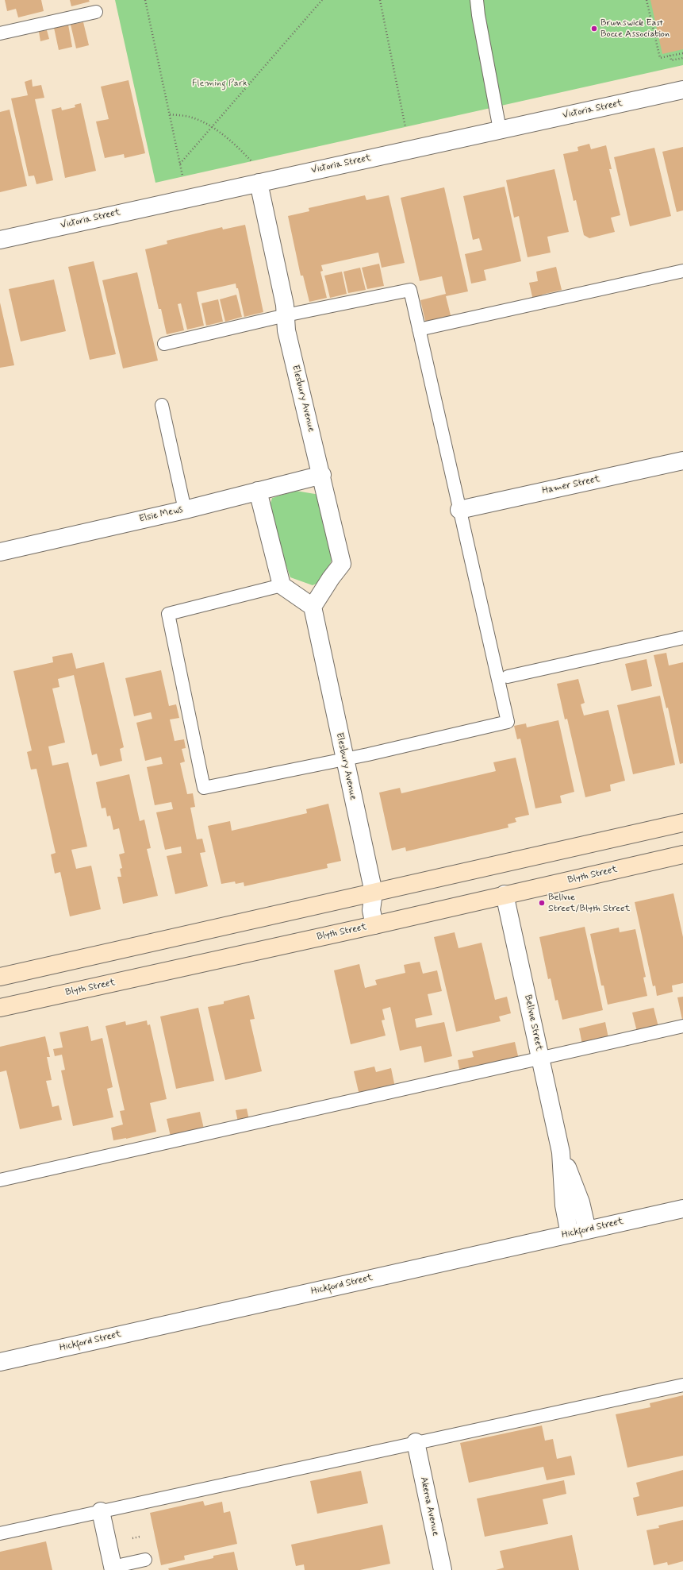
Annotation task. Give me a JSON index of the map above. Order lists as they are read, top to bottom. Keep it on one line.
{"streets":{"street":["Victoria Street","Elesbury Avenue","Hamer Street","Elsie Mews","Blyth Street","Bellvue Street","Hickford Street","Akeroa Avenue"]},"crossings":[["Victoria Street","Elesbury Avenue"],["Elesbury Avenue","Elsie Mews"],["Elesbury Avenue","Blyth Street"],["Blyth Street","Bellvue Street"],["Bellvue Street","Hickford Street"]],"parks":["Fleming Park"],"places":["Brunswick East Bocce Association","Bellvue Street/Blyth Street"]}
